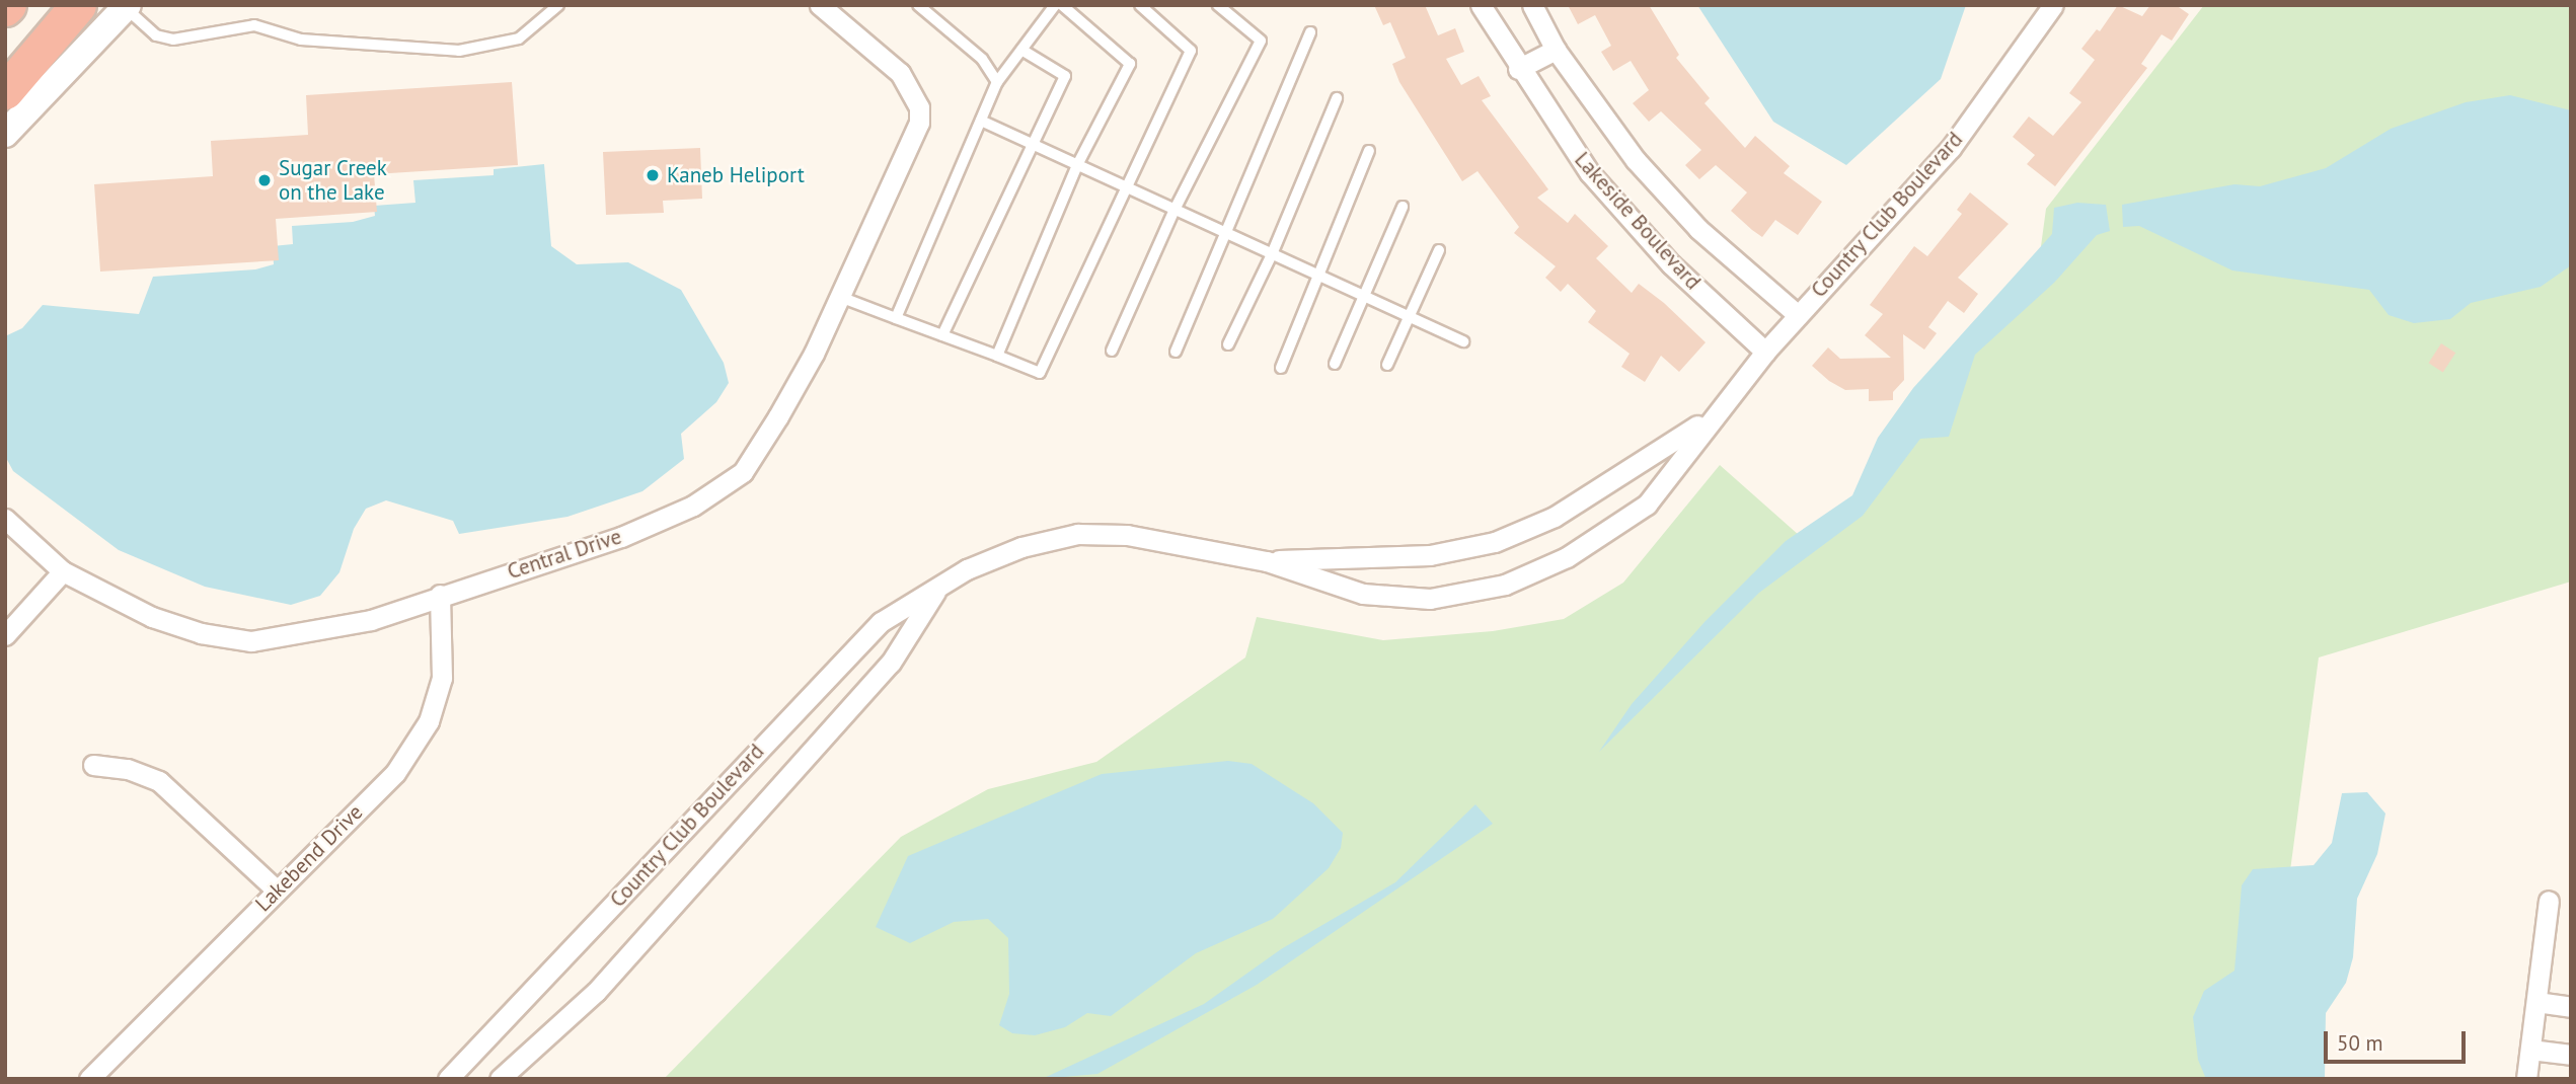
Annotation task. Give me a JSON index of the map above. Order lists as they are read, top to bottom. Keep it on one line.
{"streets":{"street":["Country Club Boulevard","Lakeside Boulevard","Central Drive","Lakebend Drive"]},"crossings":[["Country Club Boulevard","Lakeside Boulevard"],["Central Drive","Lakebend Drive"]],"places":["Kaneb Heliport","Sugar Creek on the Lake"],"scale_bar":"50 m"}
